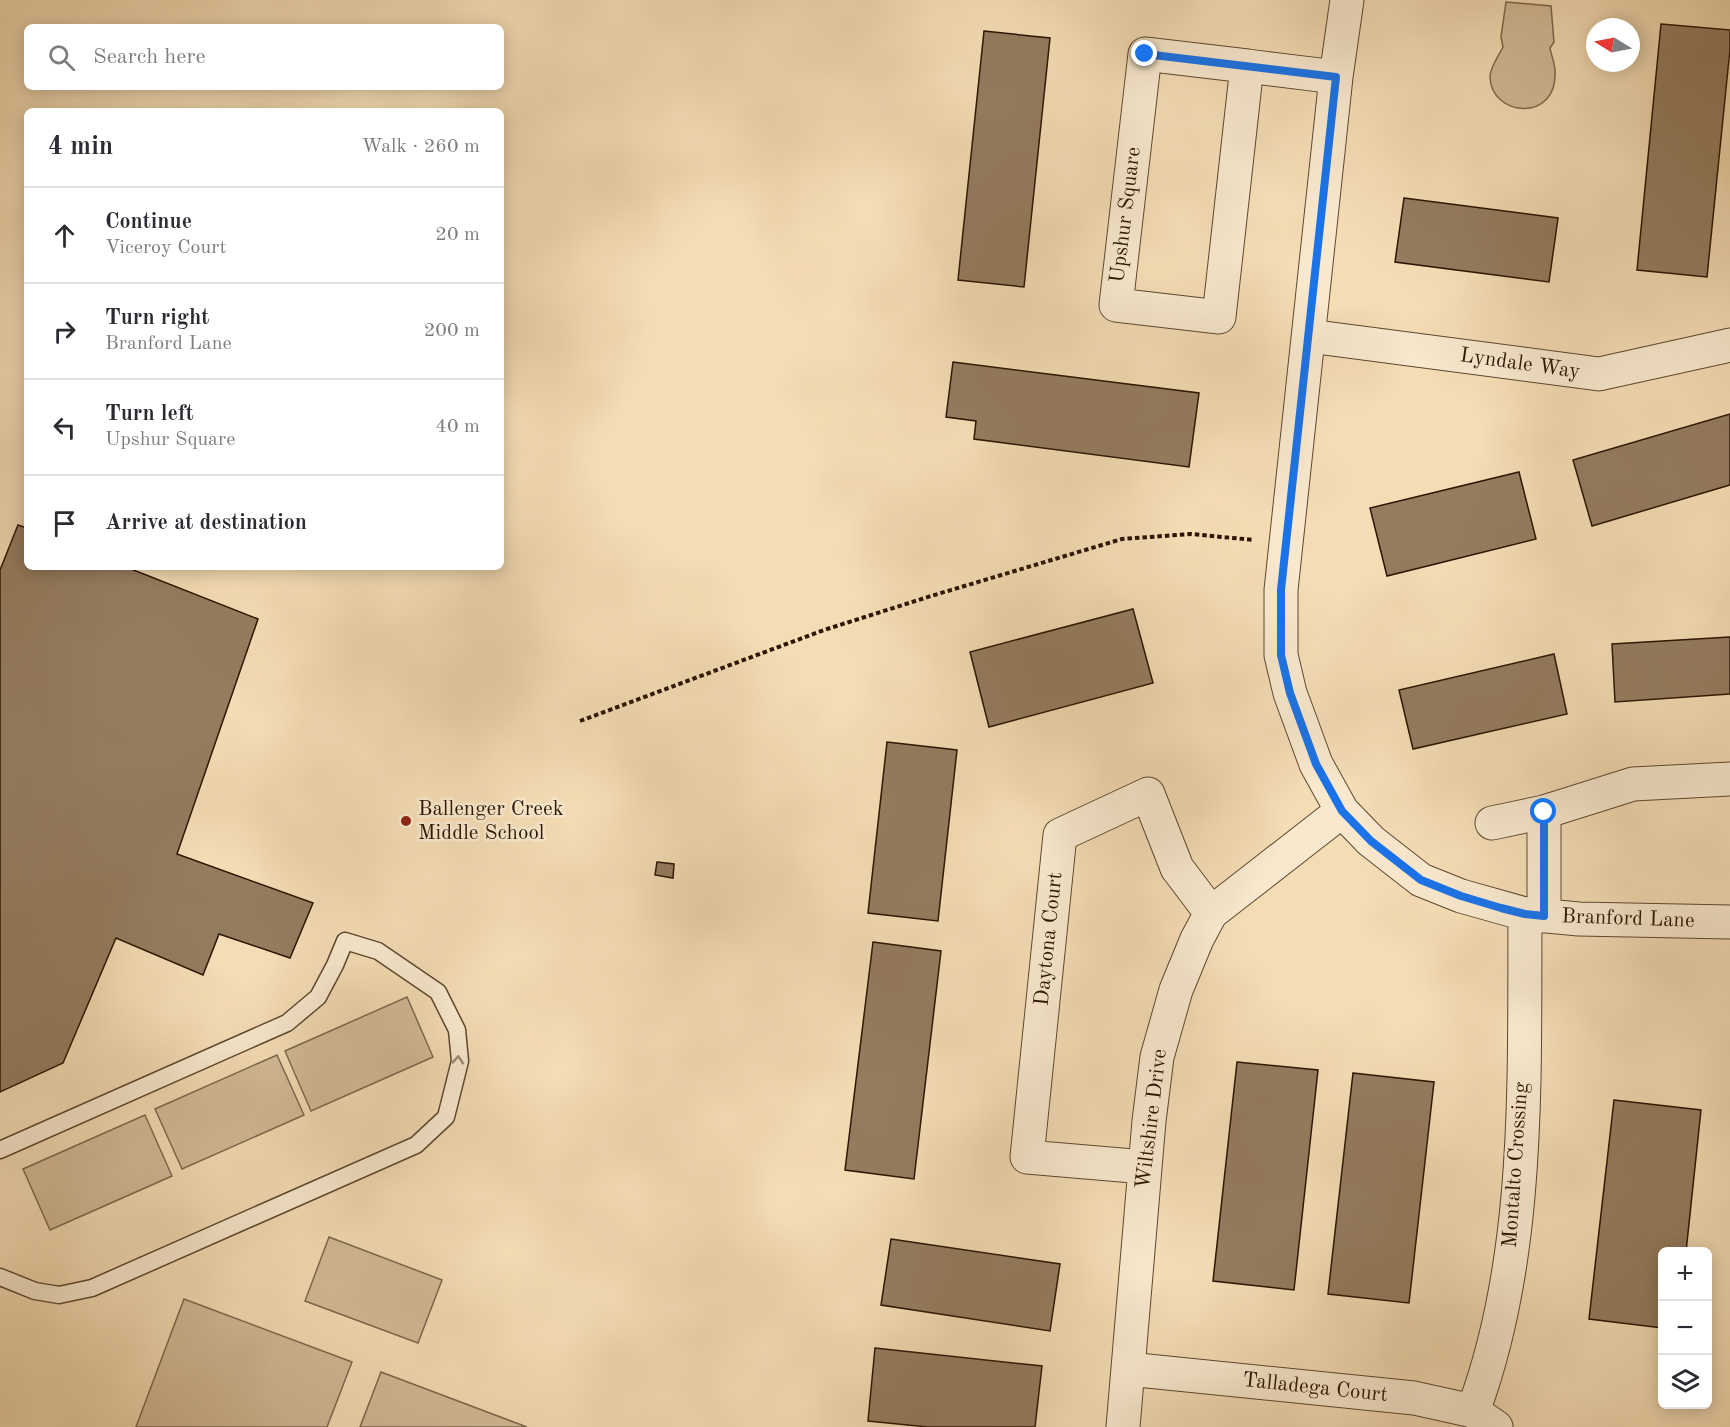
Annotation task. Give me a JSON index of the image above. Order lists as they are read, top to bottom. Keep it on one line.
{"streets":{"street":["Upshur Square","Lyndale Way","Branford Lane","Daytona Court","Wiltshire Drive","Montalto Crossing","Talladega Court"]},"crossings":[["Upshur Square","Branford Lane"],["Lyndale Way","Branford Lane"],["Branford Lane","Wiltshire Drive"],["Branford Lane","Montalto Crossing"],["Daytona Court","Wiltshire Drive"],["Wiltshire Drive","Talladega Court"],["Montalto Crossing","Talladega Court"]],"places":["Ballenger Creek Middle School"],"north":"left","page":{"search":"Search here","heading":["4 min","Walk · 260 m"],"list":[["Continue","Viceroy Court","20 m"],["Turn right","Branford Lane","200 m"],["Turn left","Upshur Square","40 m"],"Arrive at destination"],"map_buttons":["+","−"]}}
